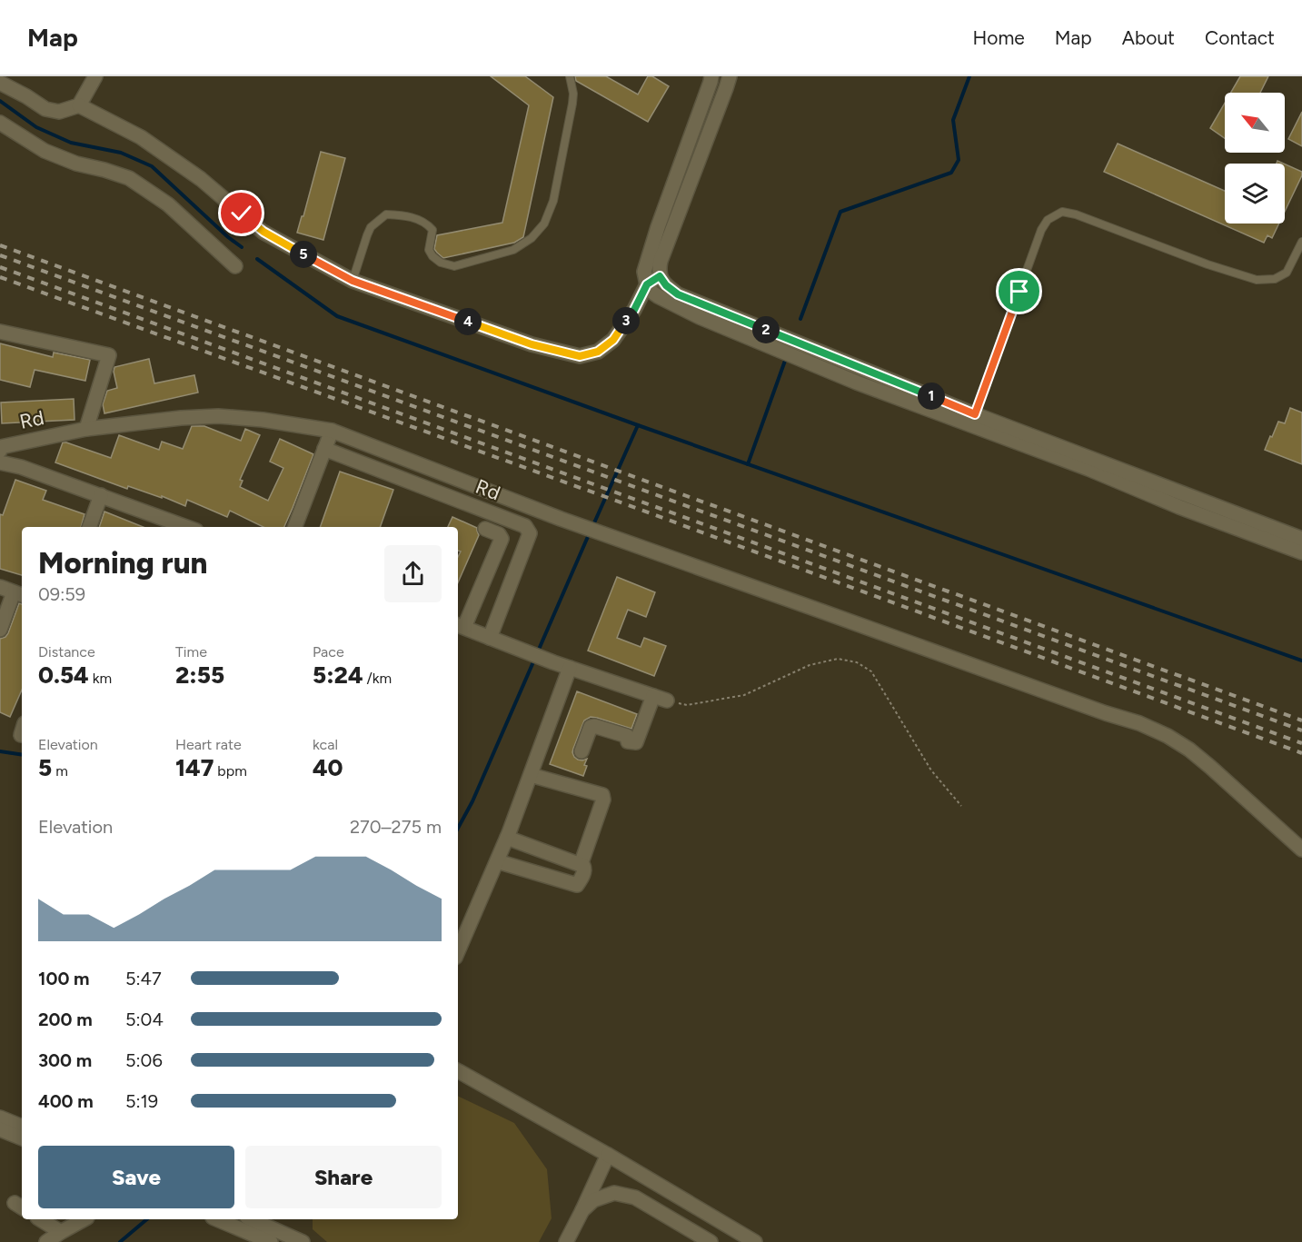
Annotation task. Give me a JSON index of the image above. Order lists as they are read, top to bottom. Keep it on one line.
{"streets":{"street":["Rd"]},"north":"top left","page":{"header":"Map","nav":["Home","Map","About","Contact"],"pins":["5","3","4","2","1"],"heading":["Morning run","09:59"],"stats":[["Distance","0.54 km"],["Time","2:55"],["Pace","5:24 /km"],["Elevation","5 m"],["Heart rate","147 bpm"],["kcal","40"]],"chart":["Elevation","270–275 m"],"list":[{"name":"100 m","note":"5:47"},{"name":"200 m","note":"5:04"},{"name":"300 m","note":"5:06"},{"name":"400 m","note":"5:19"}],"buttons":["Save","Share"]}}
